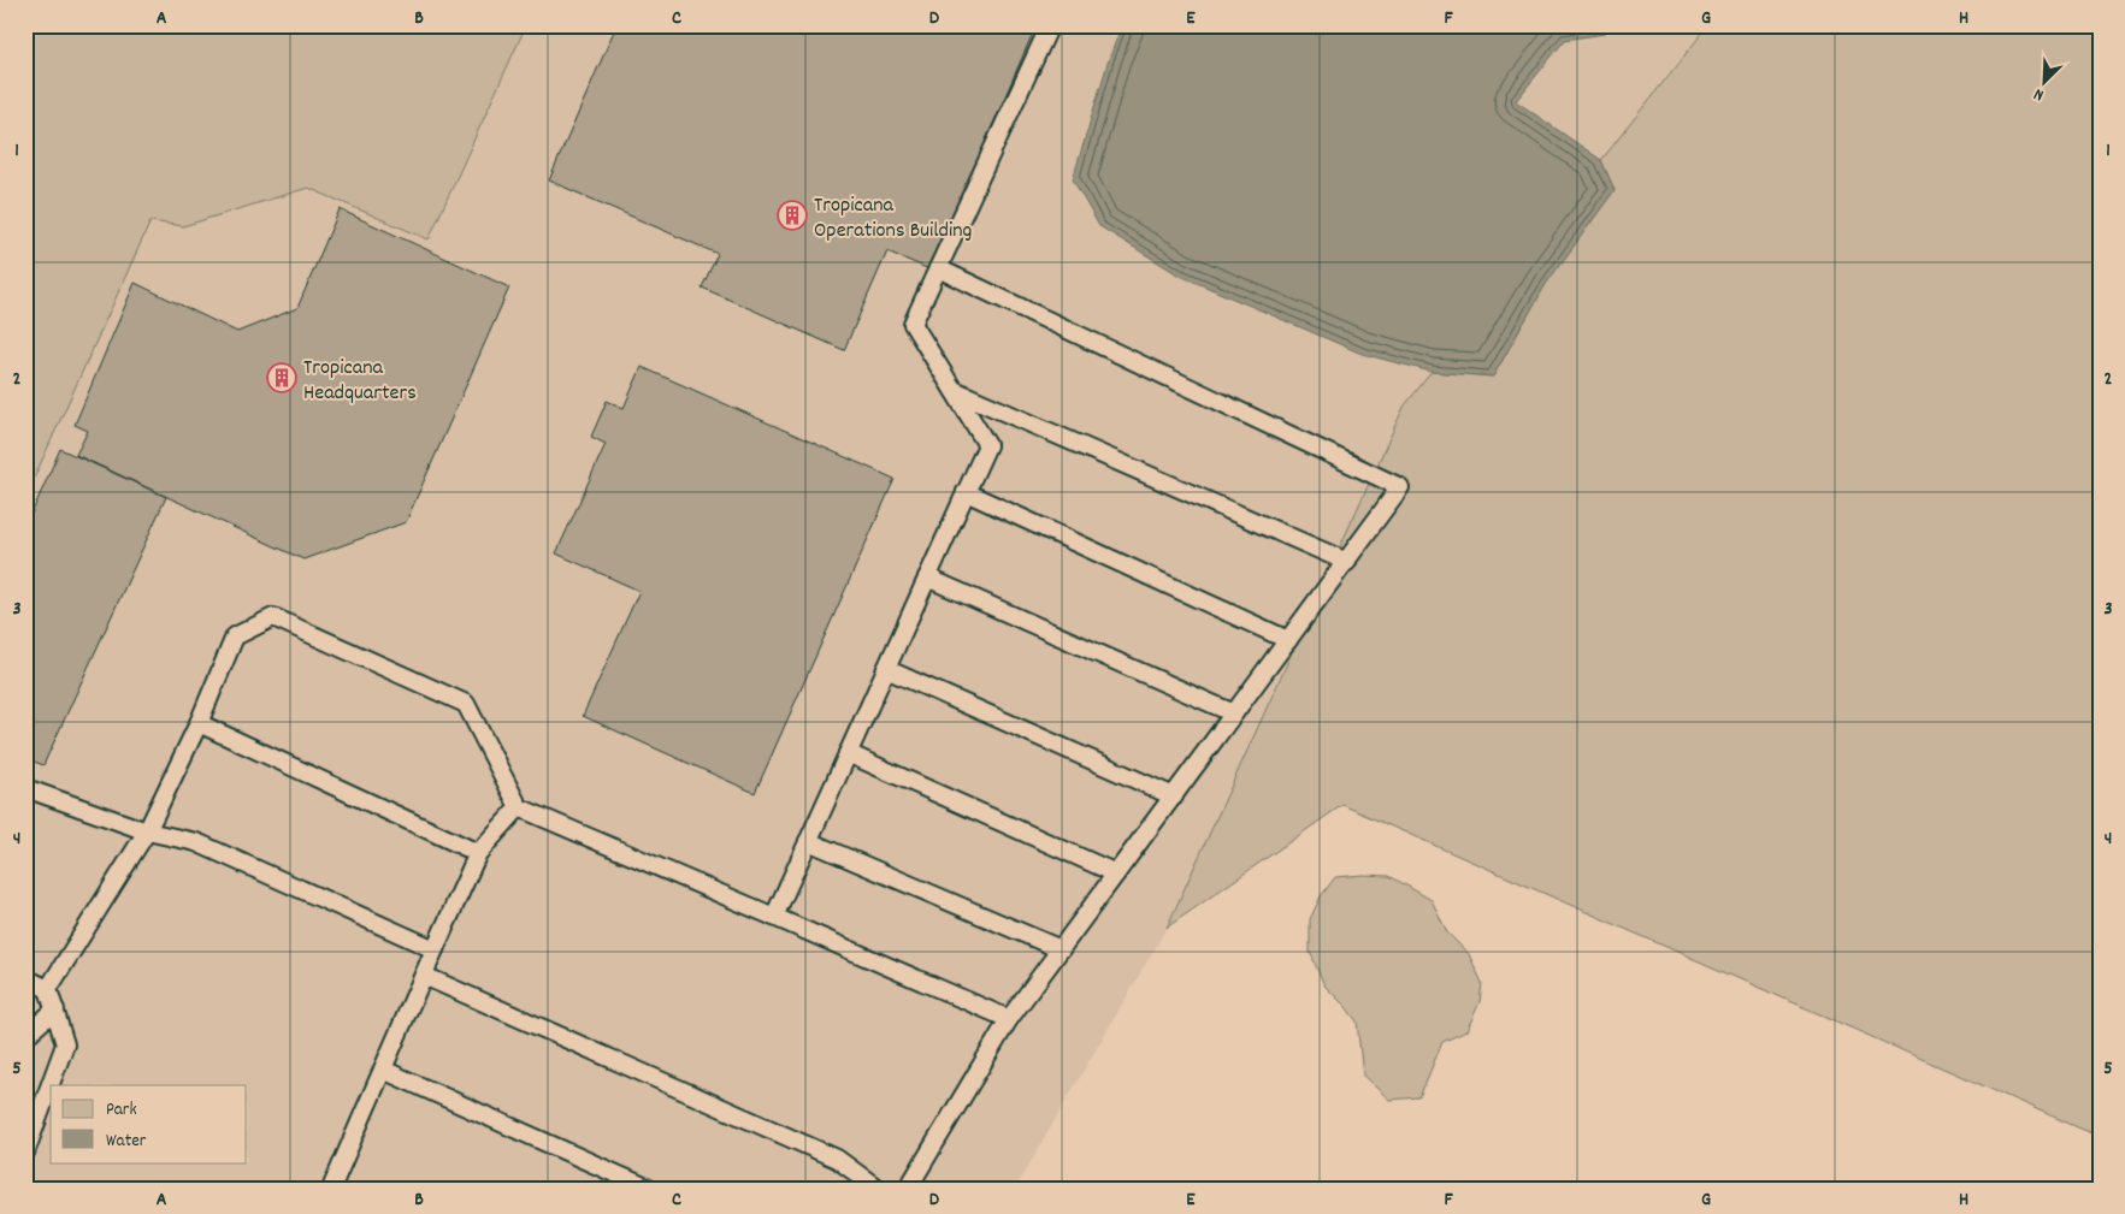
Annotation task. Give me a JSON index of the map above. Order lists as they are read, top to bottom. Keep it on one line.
{"places":{"building":["Tropicana Operations Building","Tropicana Headquarters"]},"legend":["Park","Water"],"north":"bottom left","grid":{"columns":["A","B","C","D","E","F","G","H"],"rows":["1","2","3","4","5"]}}
